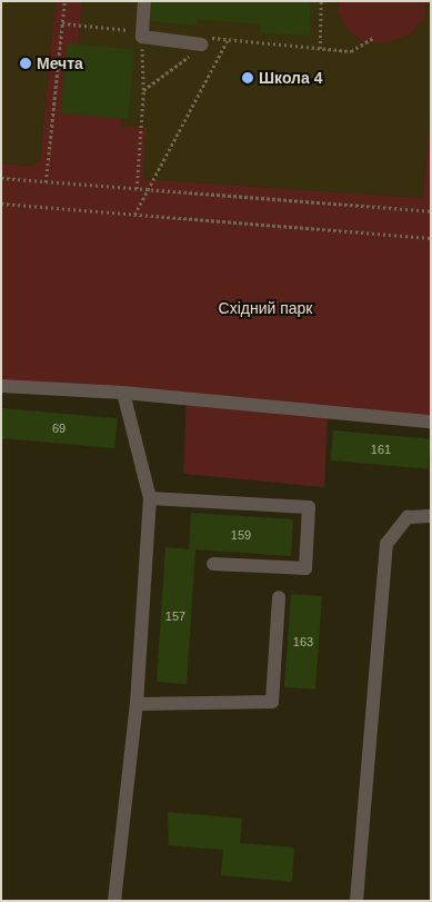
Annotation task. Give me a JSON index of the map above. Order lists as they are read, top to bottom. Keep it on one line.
{"parks":["Східний парк"],"places":["Мечта","Школа 4"],"house_numbers":["69","161","159","157","163"]}
